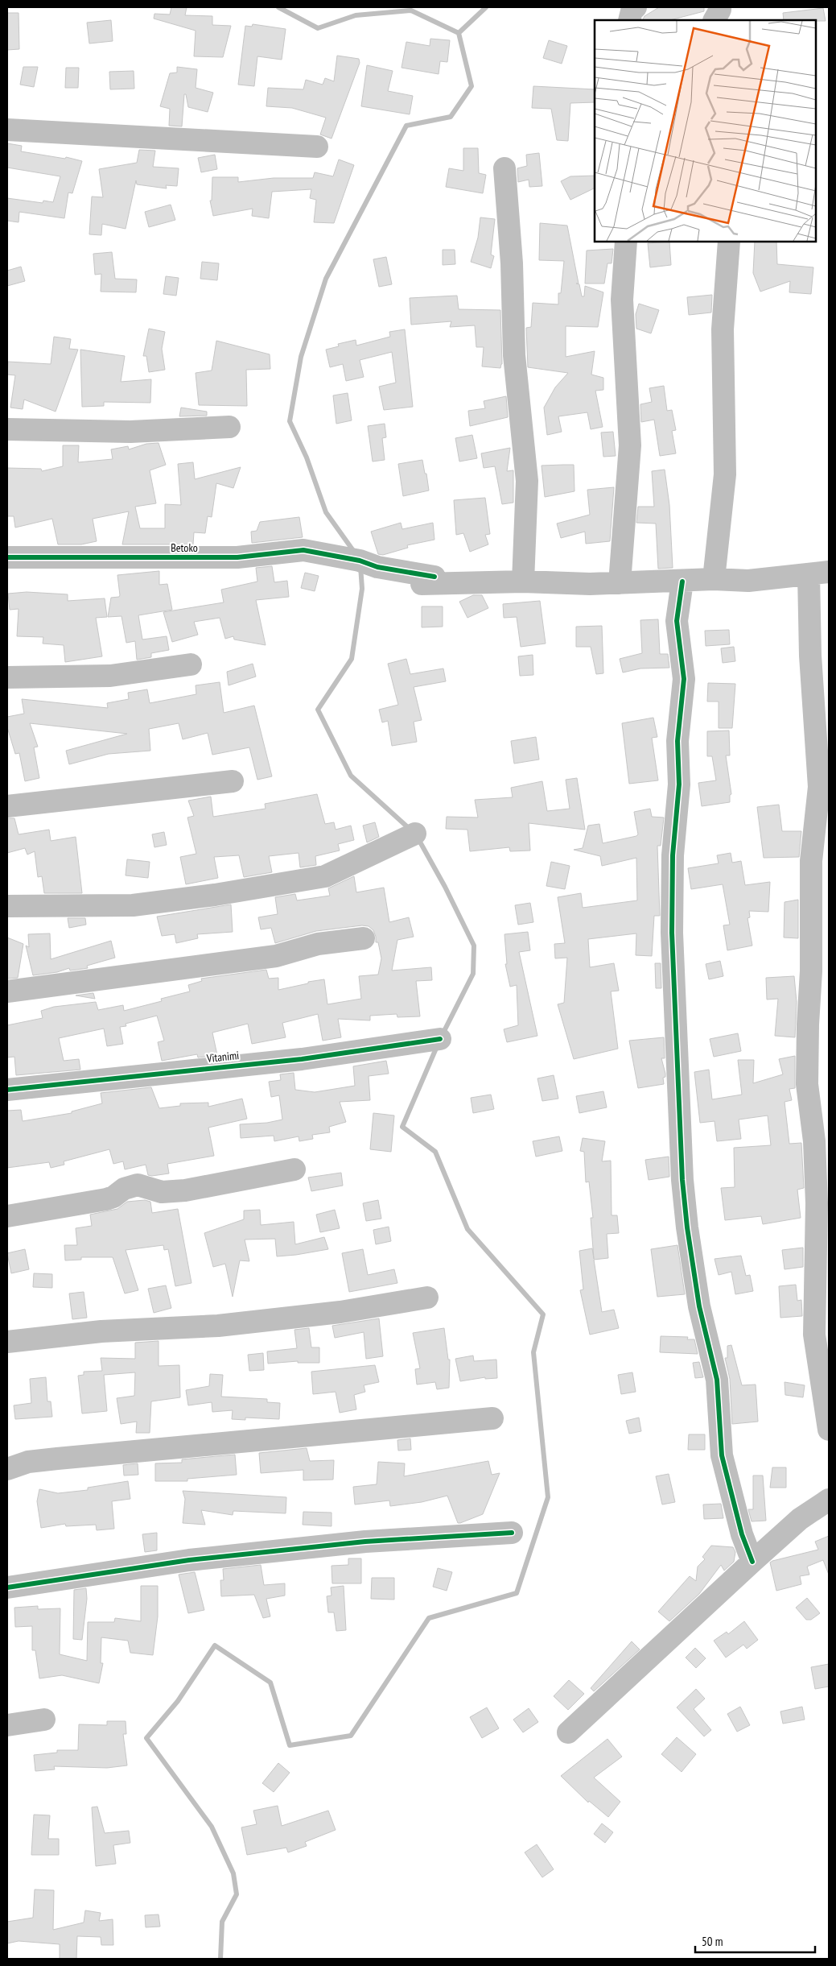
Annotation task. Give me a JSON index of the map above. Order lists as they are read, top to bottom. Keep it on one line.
{"streets":{"street":["Betoko","Vitanimi"]},"scale_bar":"50 m"}
